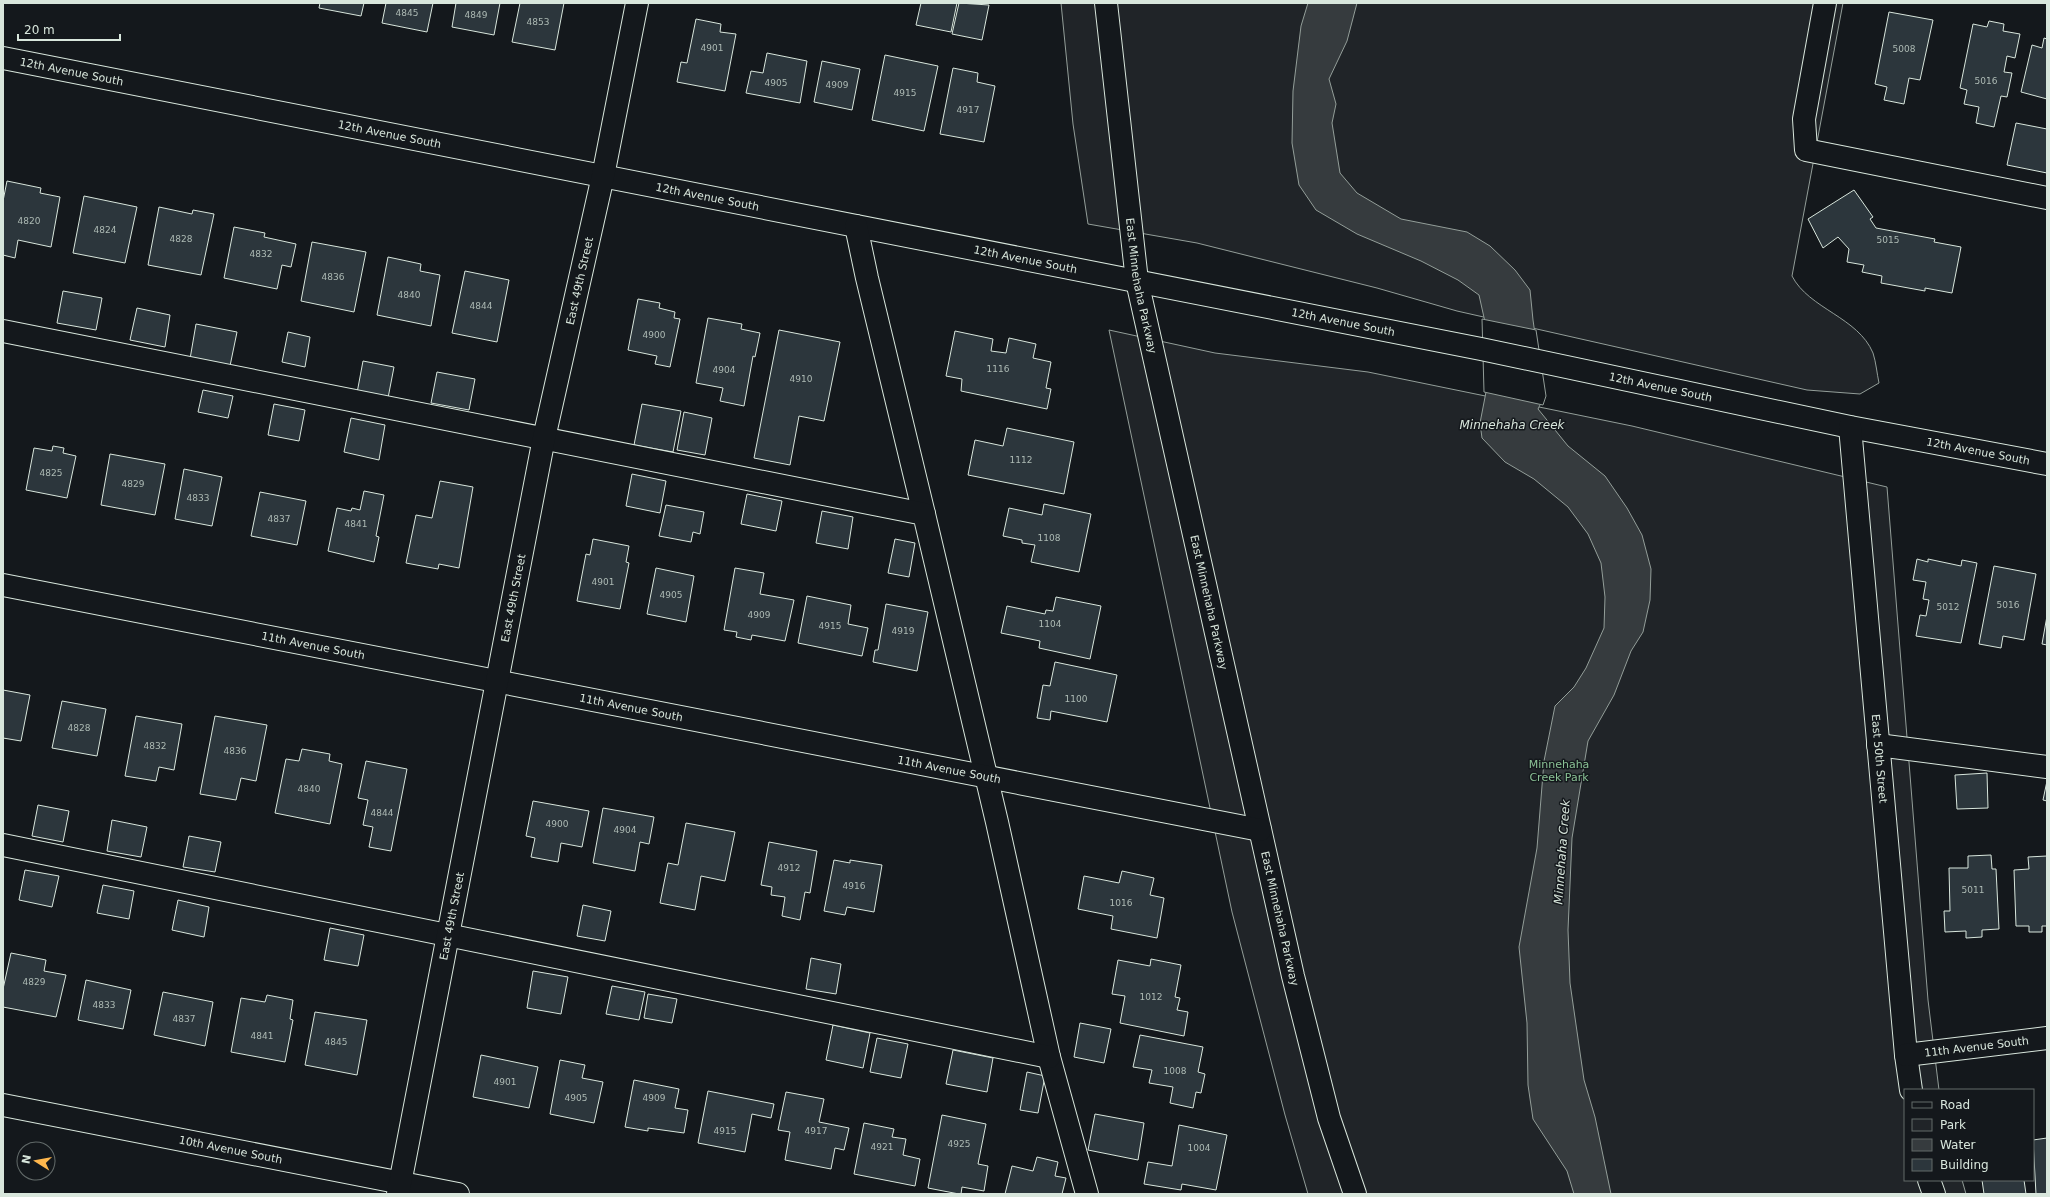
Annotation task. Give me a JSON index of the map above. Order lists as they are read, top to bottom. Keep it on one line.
{"streets":{"street":["12th Avenue South","East 49th Street","East Minnehaha Parkway","11th Avenue South","East 50th Street","10th Avenue South"]},"crossings":[["12th Avenue South","East 49th Street"],["12th Avenue South","East Minnehaha Parkway"],["12th Avenue South","East 50th Street"],["East 49th Street","11th Avenue South"],["East 49th Street","10th Avenue South"],["East Minnehaha Parkway","11th Avenue South"],["11th Avenue South","East 50th Street"]],"water":["Minnehaha Creek"],"parks":["Minnehaha Creek Park"],"house_numbers":["4845","4849","4853","4901","5008","5016","4905","4909","4915","4917","4820","4824","4828","5015","4832","4836","4840","4844","4900","1116","4904","4910","1112","4825","4829","4833","4837","4841","1108","4901","4905","5016","5012","4909","1104","4915","4919","1100","4828","4832","4836","4840","4844","4900","4904","4912","4916","5011","1016","4829","1012","4833","4837","4841","4845","1008","4901","4905","4909","4915","4917","4925","4921","1004"],"legend":["Road","Park","Water","Building"],"scale_bar":"20 m","north":"left"}
